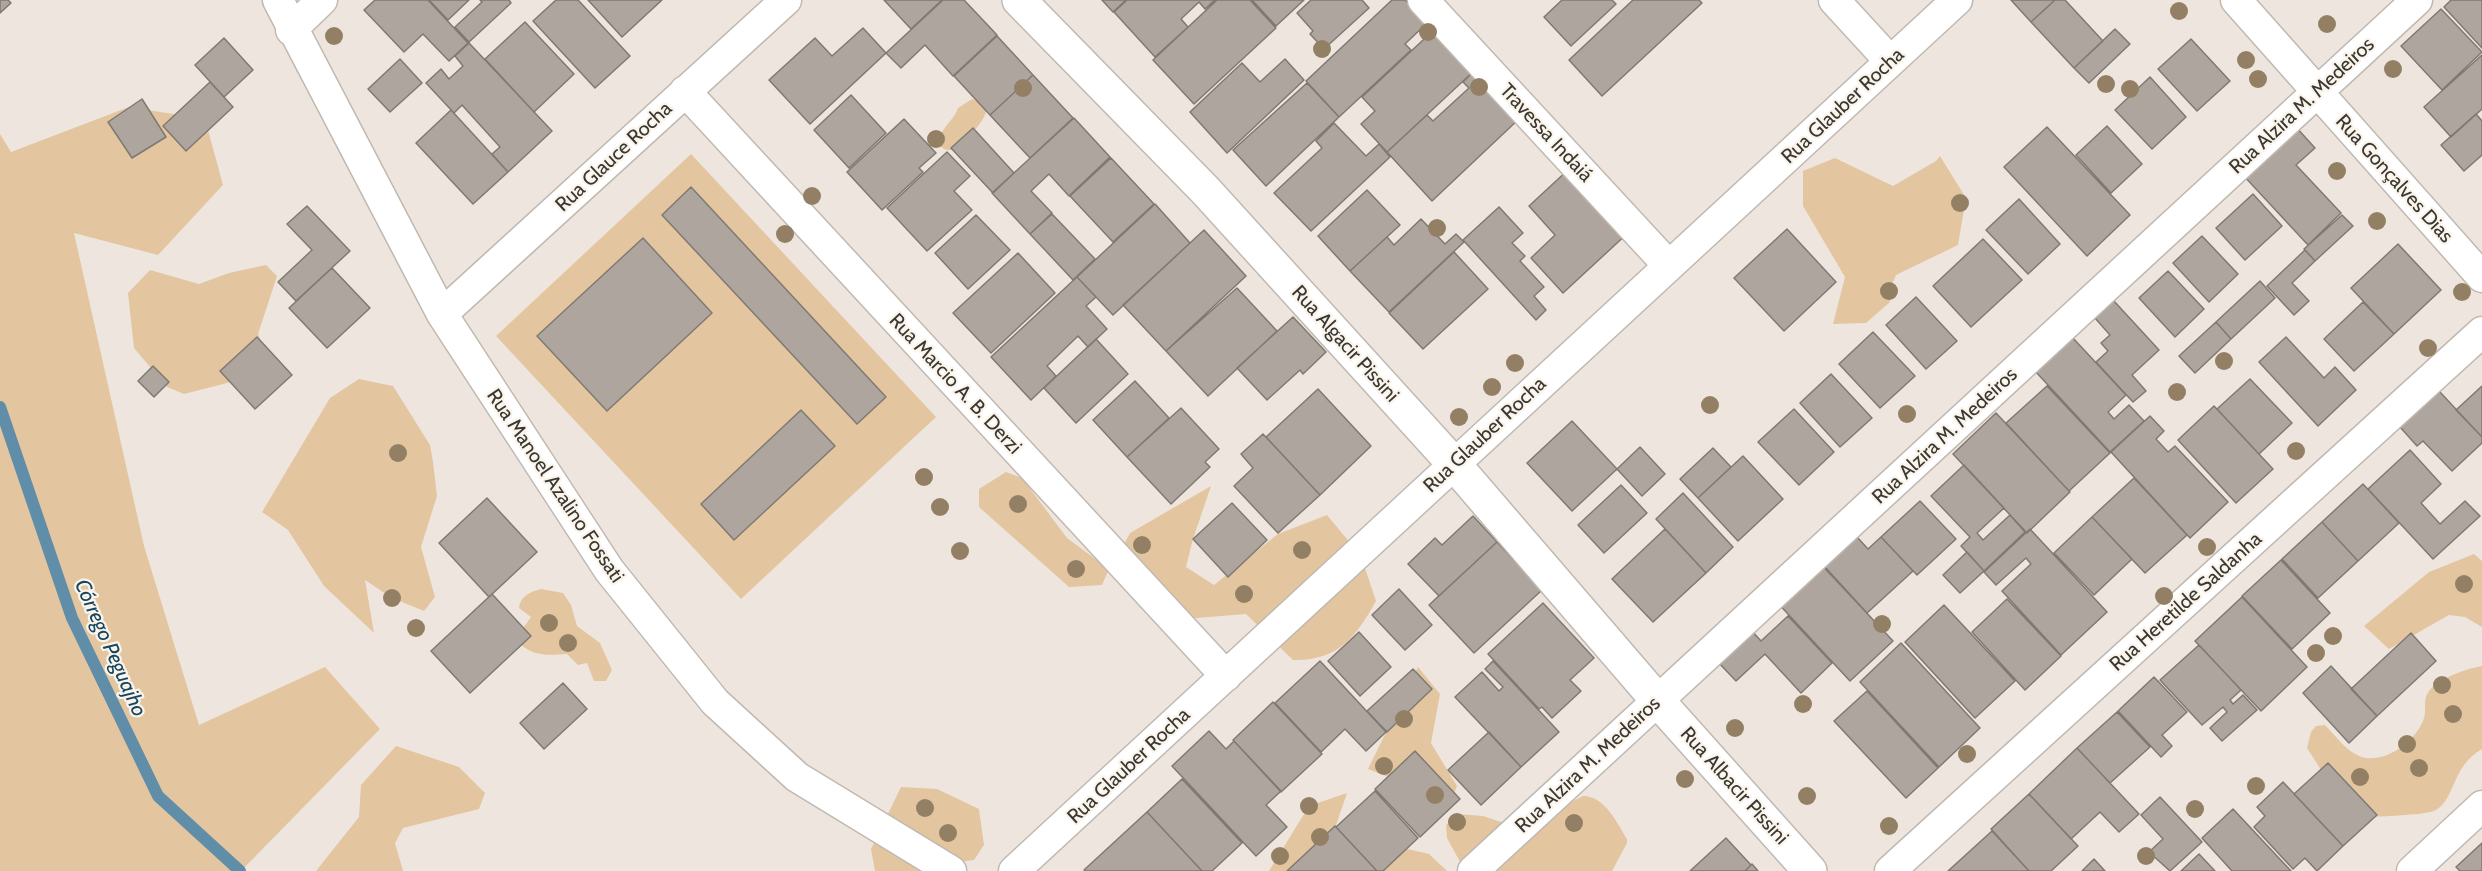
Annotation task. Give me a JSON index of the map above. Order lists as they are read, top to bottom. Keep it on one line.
{"streets":{"street":["Rua Glauber Rocha","Rua Alzira M. Medeiros","Travessa Indaiá","Rua Glauce Rocha","Rua Gonçalves Dias","Rua Algacir Pissini","Rua Marcio A. B. Derzi","Rua Manoel Azalino Fossati","Rua Heretilde Saldanha","Rua Albacir Pissini"]},"crossings":[["Rua Glauber Rocha","Travessa Indaiá"],["Rua Glauber Rocha","Rua Algacir Pissini"],["Rua Glauber Rocha","Rua Marcio A. B. Derzi"],["Rua Alzira M. Medeiros","Rua Gonçalves Dias"],["Rua Alzira M. Medeiros","Rua Algacir Pissini"],["Rua Alzira M. Medeiros","Rua Albacir Pissini"],["Rua Glauce Rocha","Rua Marcio A. B. Derzi"],["Rua Glauce Rocha","Rua Manoel Azalino Fossati"],["Rua Algacir Pissini","Rua Albacir Pissini"]],"water":["Córrego Peguajho"]}
